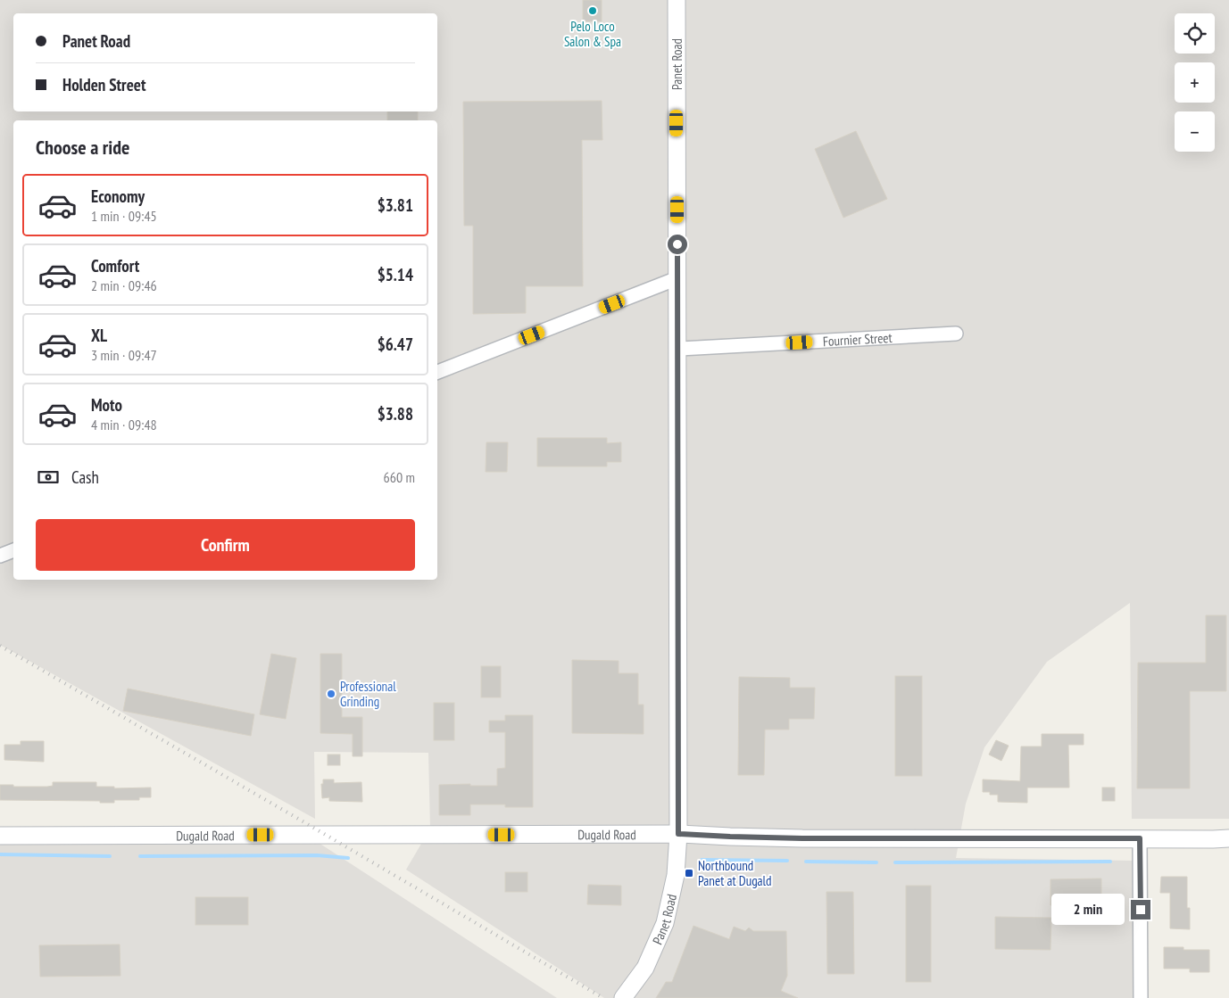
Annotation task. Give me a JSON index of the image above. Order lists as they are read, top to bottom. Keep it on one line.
{"streets":{"street":["Panet Road","Fournier Street","Dugald Road"]},"crossings":[["Panet Road","Fournier Street"],["Panet Road","Dugald Road"]],"places":{"other":["Pelo Loco Salon & Spa","Professional Grinding"],"transit":["Northbound Panet at Dugald"]},"page":{"map_buttons":["+","−"],"banner":["Panet Road","Holden Street"],"heading":"Choose a ride","list":[{"name":"Economy","note":"1 min · 09:45","value":"$3.81"},{"name":"Comfort","note":"2 min · 09:46","value":"$5.14"},{"name":"XL","note":"3 min · 09:47","value":"$6.47"},{"name":"Moto","note":"4 min · 09:48","value":"$3.88"}],"pay":["Cash","660 m"],"buttons":"Confirm","bubble":"2 min"}}
